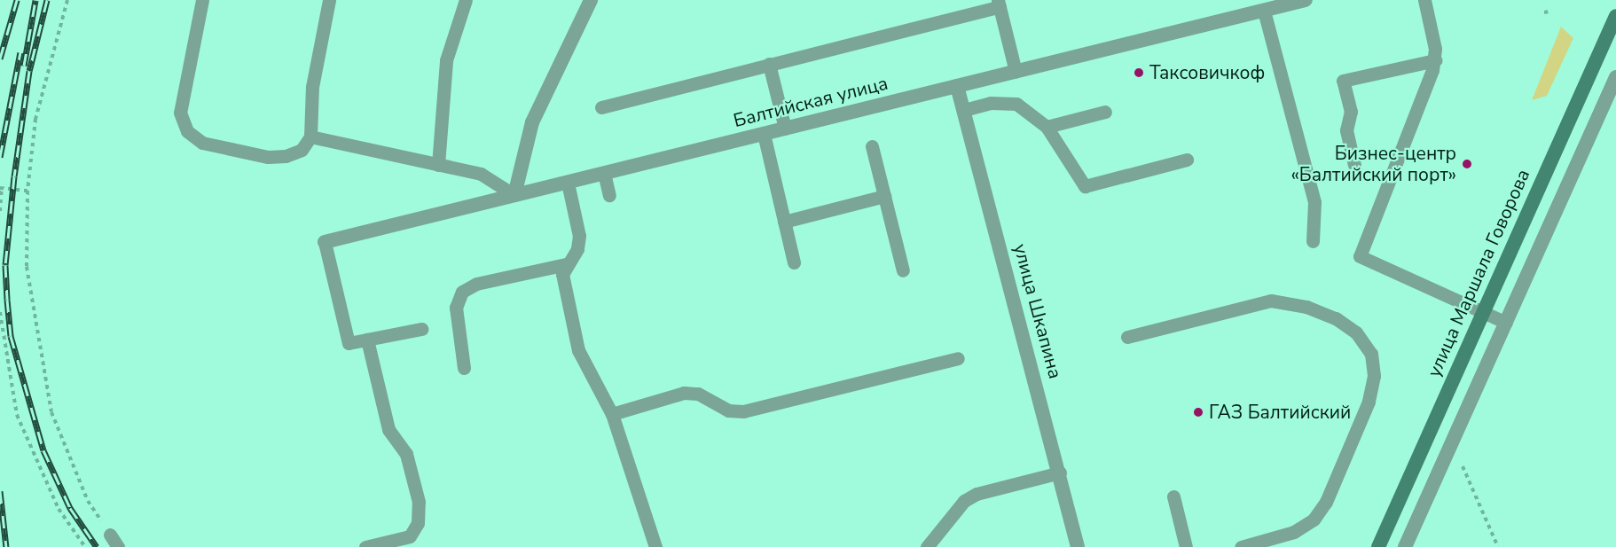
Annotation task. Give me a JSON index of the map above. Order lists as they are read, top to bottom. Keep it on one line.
{"streets":{"main road":["улица Маршала Говорова"],"street":["Балтийская улица","улица Шкапина"]},"crossings":[["Балтийская улица","улица Шкапина"]],"places":["Таксовичкоф","Бизнес-центр «Балтийский порт»","ГАЗ Балтийский"]}
